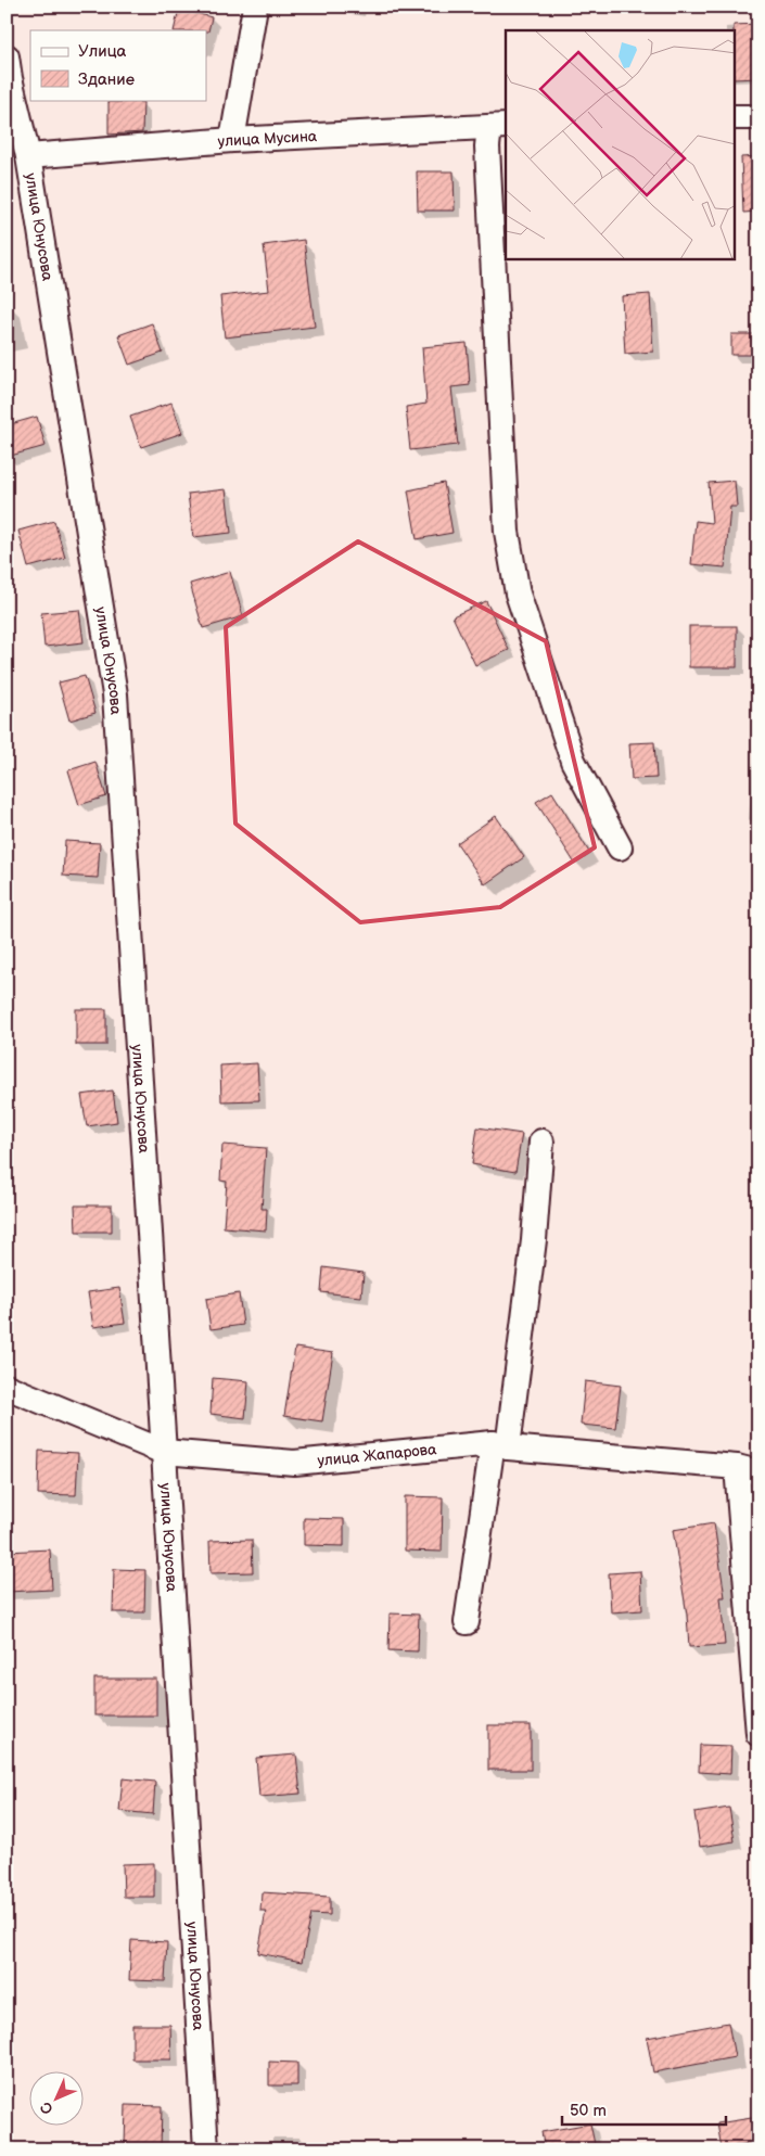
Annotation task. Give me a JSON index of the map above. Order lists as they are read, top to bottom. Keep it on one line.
{"streets":{"street":["улица Мусина","улица Юнусова","улица Жапарова"]},"crossings":[["улица Мусина","улица Юнусова"],["улица Юнусова","улица Жапарова"]],"legend":["Улица","Здание"],"scale_bar":"50 m","north":"bottom left"}
